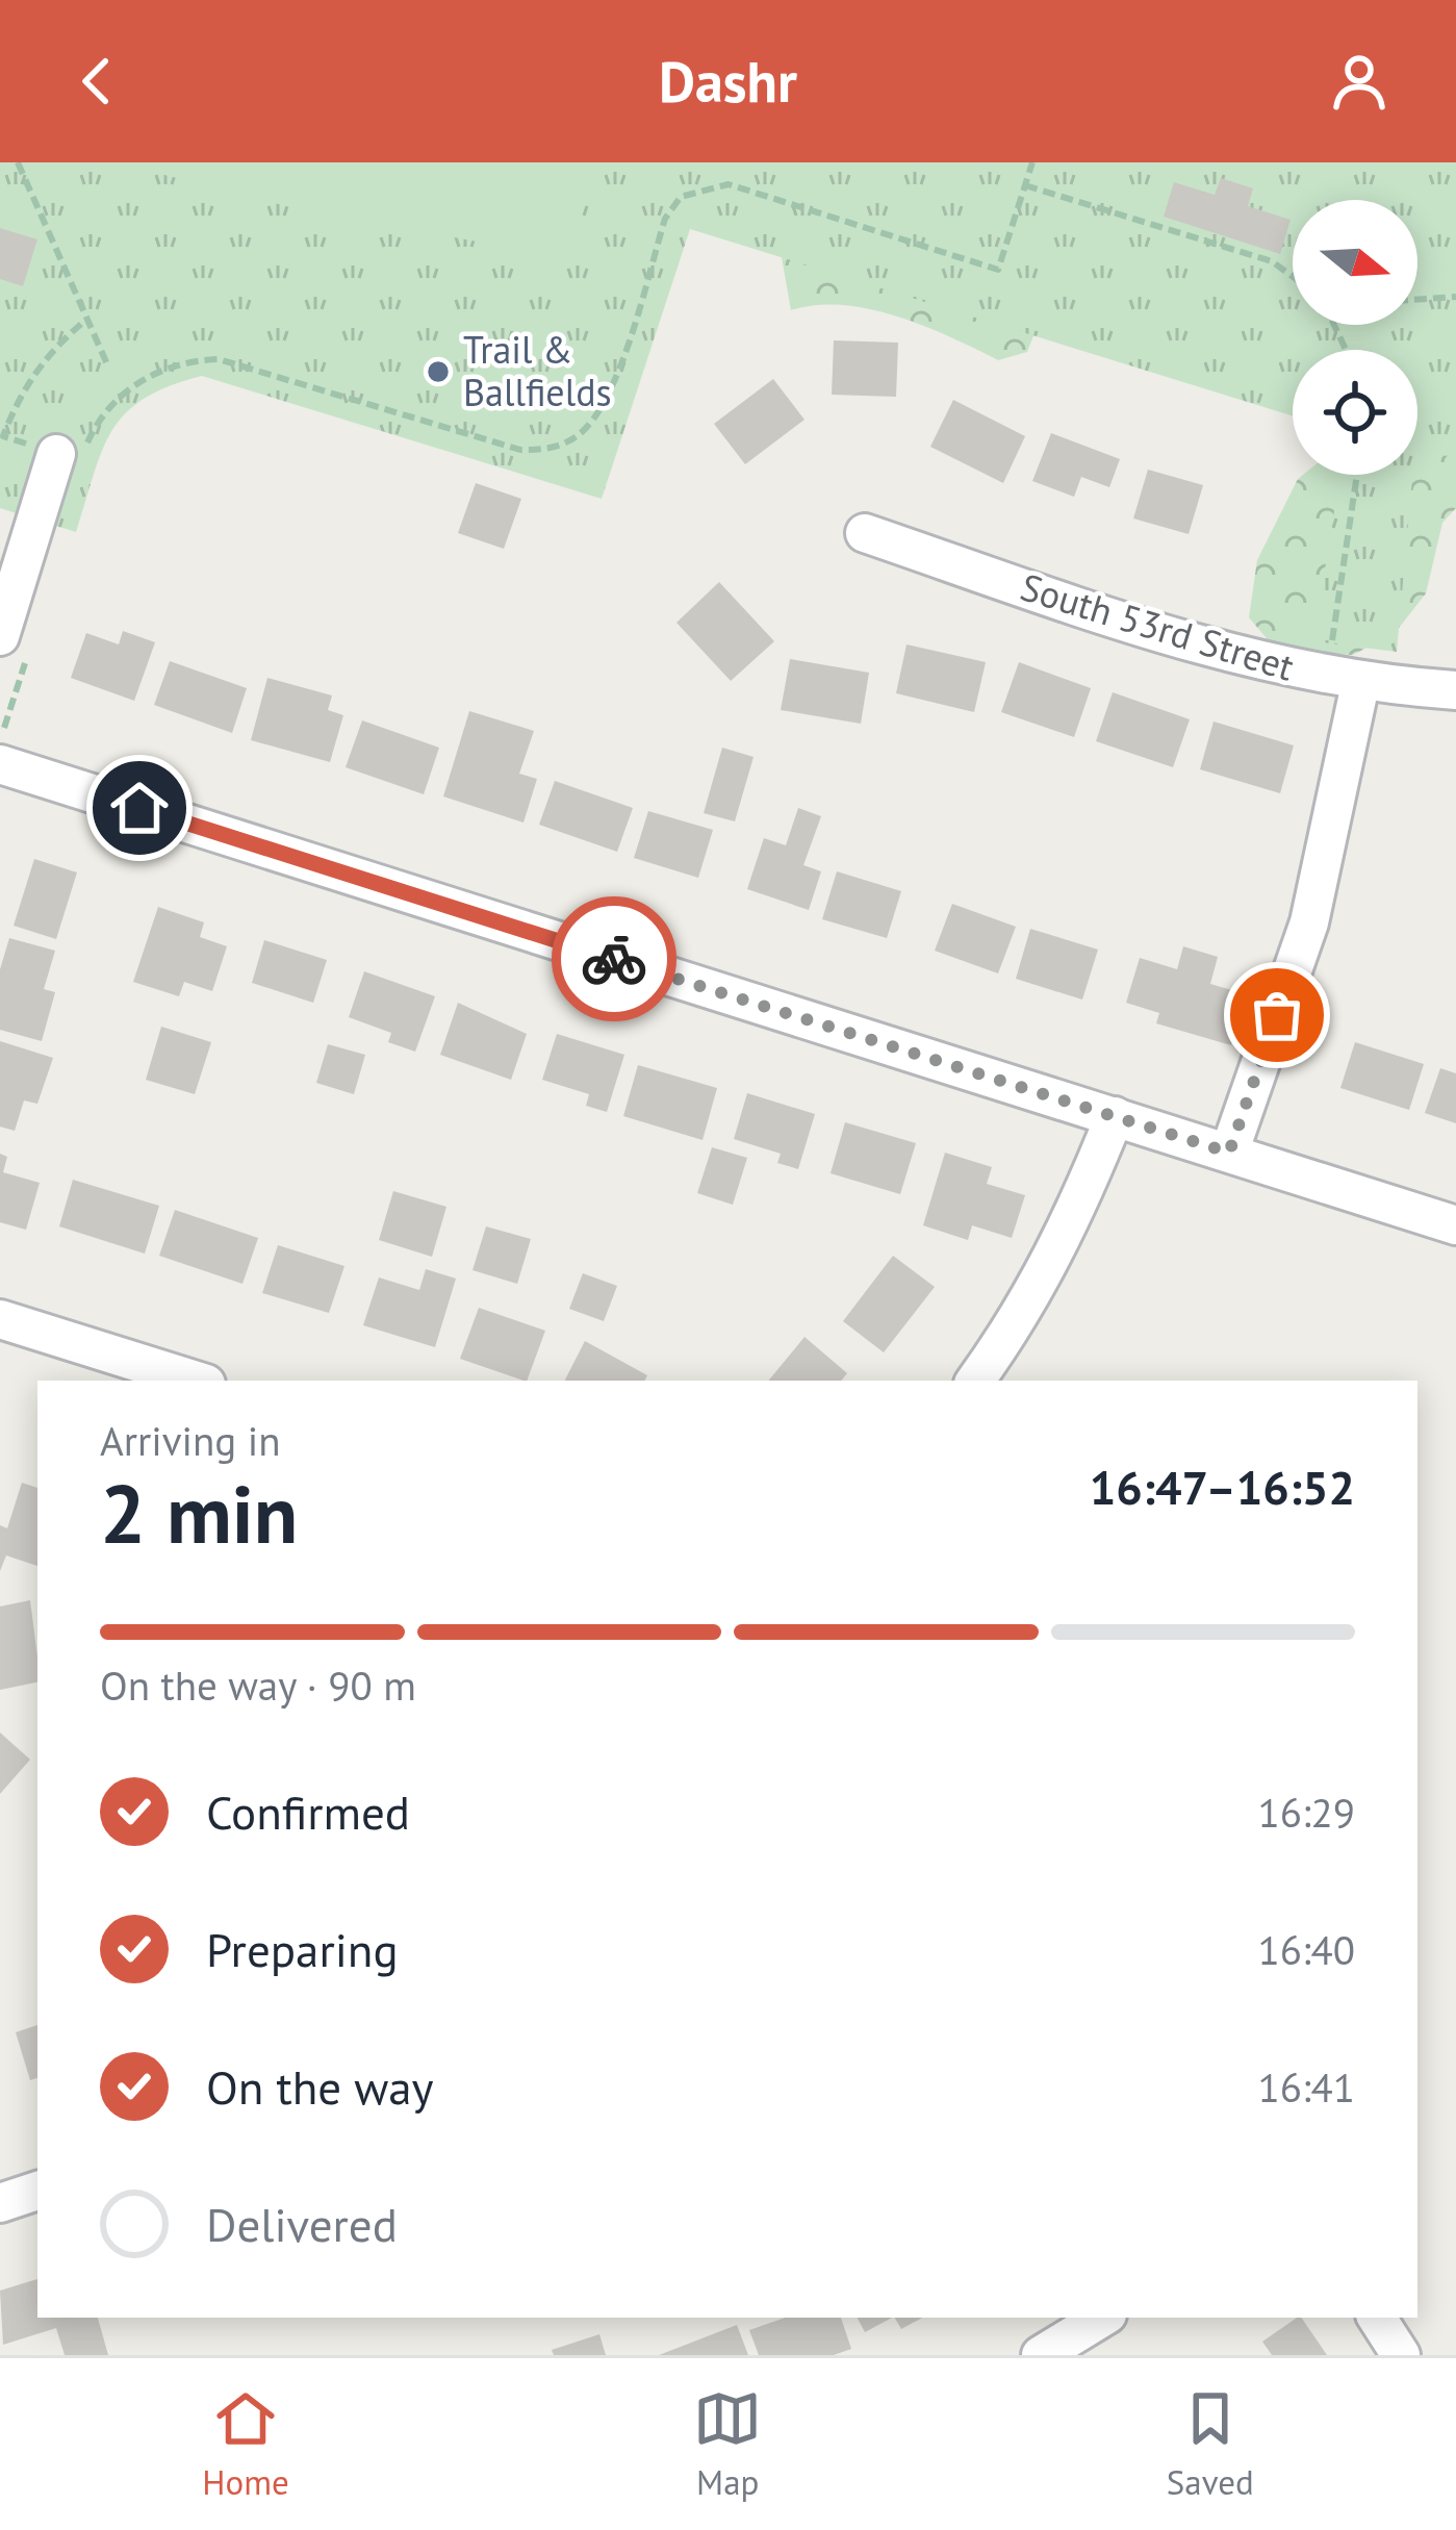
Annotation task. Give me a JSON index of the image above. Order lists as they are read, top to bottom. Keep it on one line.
{"streets":{"street":["South 53rd Street"]},"places":["Trail & Ballfields"],"north":"right","page":{"header":"Dashr","heading":["2 min","Arriving in","16:47–16:52"],"bar":"On the way · 90 m","list":[["Confirmed","16:29"],["Preparing","16:40"],["On the way","16:41"],"Delivered"],"tabs":["Home","Map","Saved"]}}
